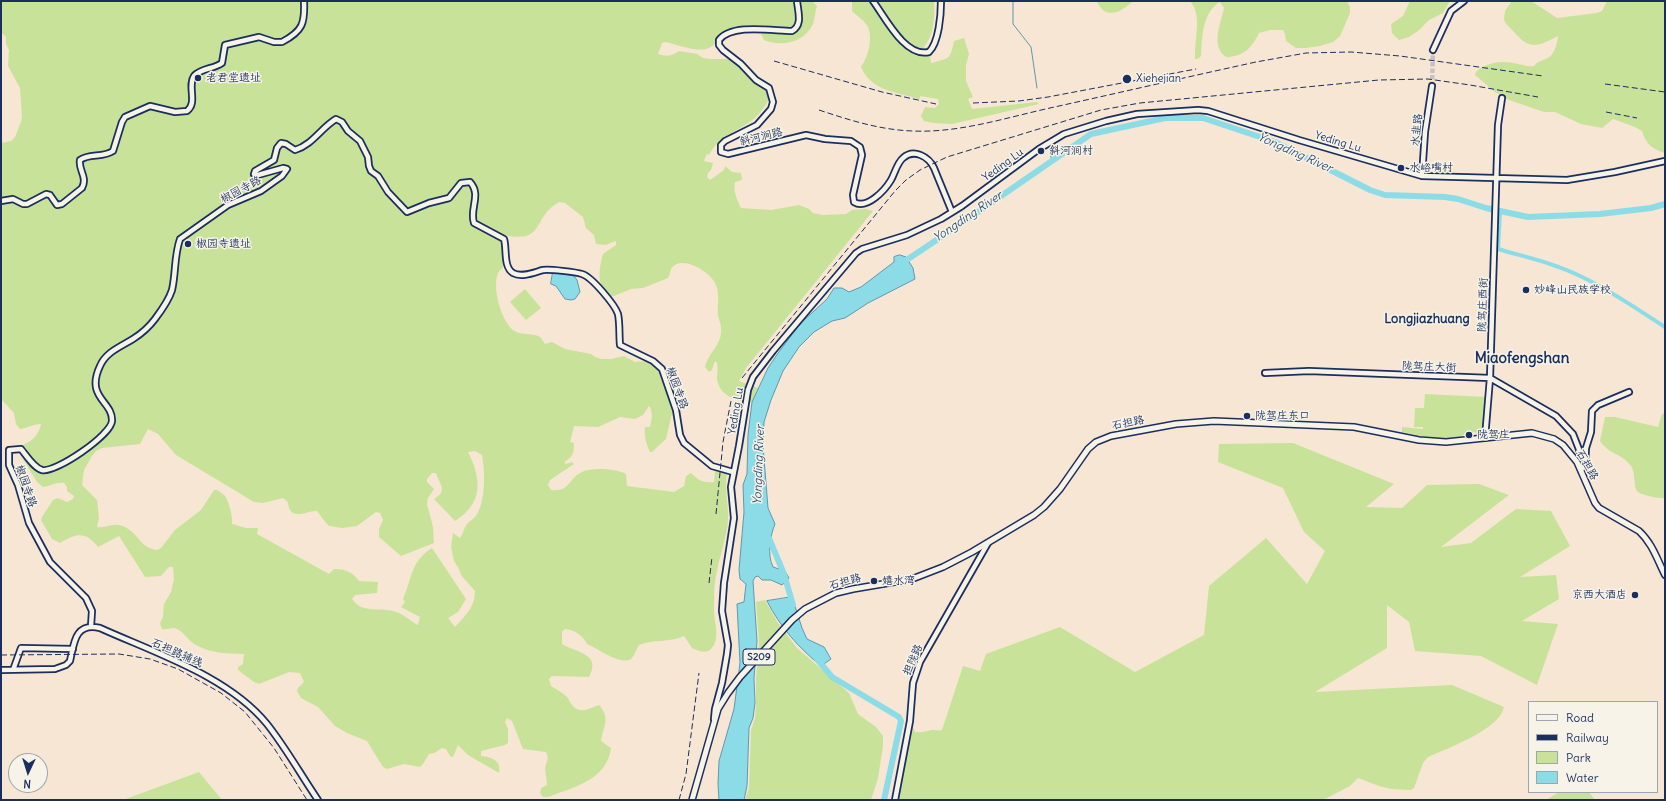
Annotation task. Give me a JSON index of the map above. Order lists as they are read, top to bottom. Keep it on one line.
{"streets":{"main road":["石担路","S209"],"street":["水韭路","斜河涧路","Yeding Lu","椒园寺路","陇驾庄西街","陇驾庄大街","石担路辅线","担陇路"]},"crossings":[["水韭路","Yeding Lu"],["斜河涧路","Yeding Lu"],["Yeding Lu","椒园寺路"],["Yeding Lu","陇驾庄西街"],["Yeding Lu","石担路"],["椒园寺路","石担路辅线"],["陇驾庄西街","陇驾庄大街"],["陇驾庄西街","石担路"],["石担路","担陇路"]],"districts":["Longjiazhuang","Miaofengshan"],"water":["Yongding River"],"places":["老君堂遗址","Xiehejian","斜河涧村","水峪嘴村","椒园寺遗址","妙峰山民族学校","陇驾庄东口","陇驾庄","嬉水湾","京西大酒店"],"legend":["Road","Railway","Park","Water"],"north":"bottom"}
